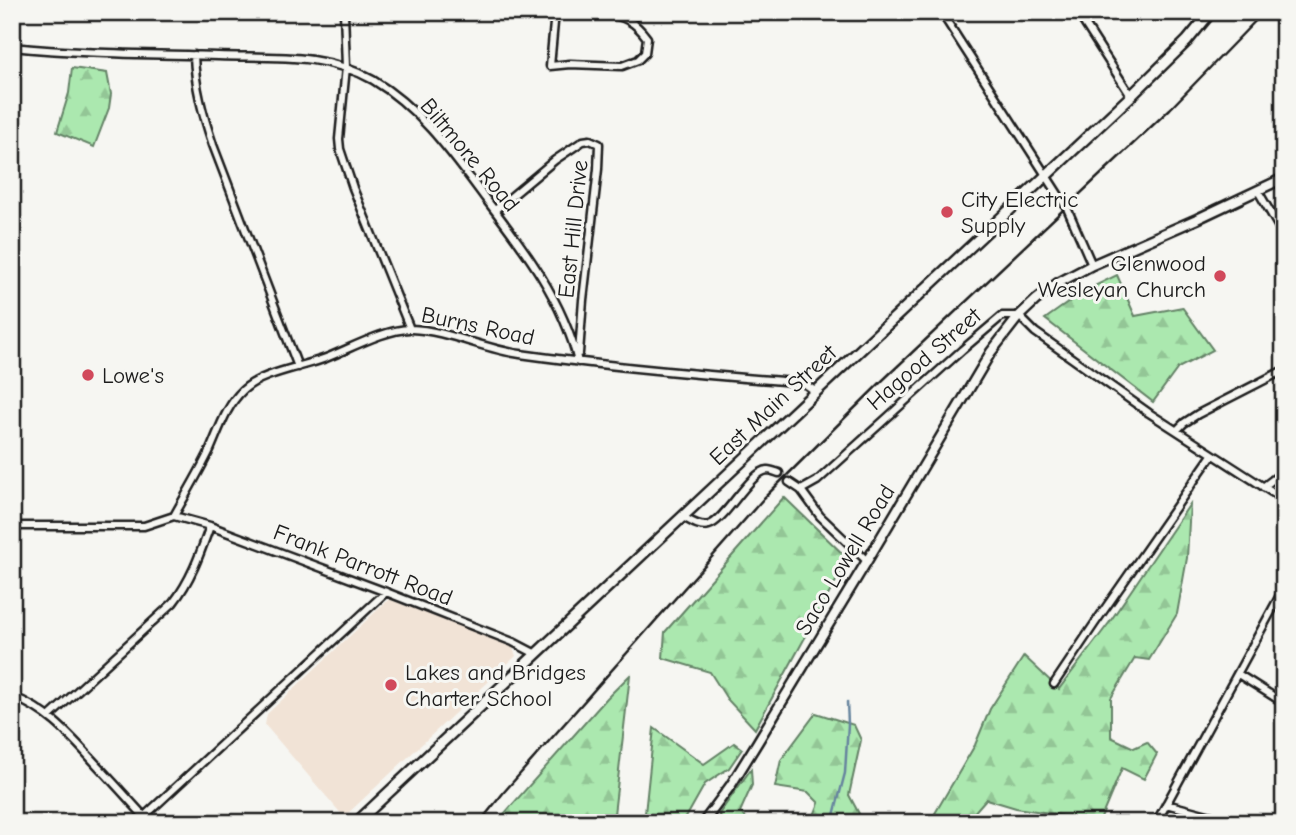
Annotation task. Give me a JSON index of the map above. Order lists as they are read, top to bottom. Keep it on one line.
{"streets":{"main road":["East Main Street"],"street":["Biltmore Road","East Hill Drive","Burns Road","Hagood Street","Saco Lowell Road","Frank Parrott Road"]},"crossings":[["Biltmore Road","East Hill Drive"],["Biltmore Road","Burns Road"],["East Hill Drive","Burns Road"],["Burns Road","East Main Street"],["Burns Road","Frank Parrott Road"],["Hagood Street","Saco Lowell Road"],["East Main Street","Frank Parrott Road"]],"places":["City Electric Supply","Glenwood Wesleyan Church","Lowe's","Lakes and Bridges Charter School"]}
